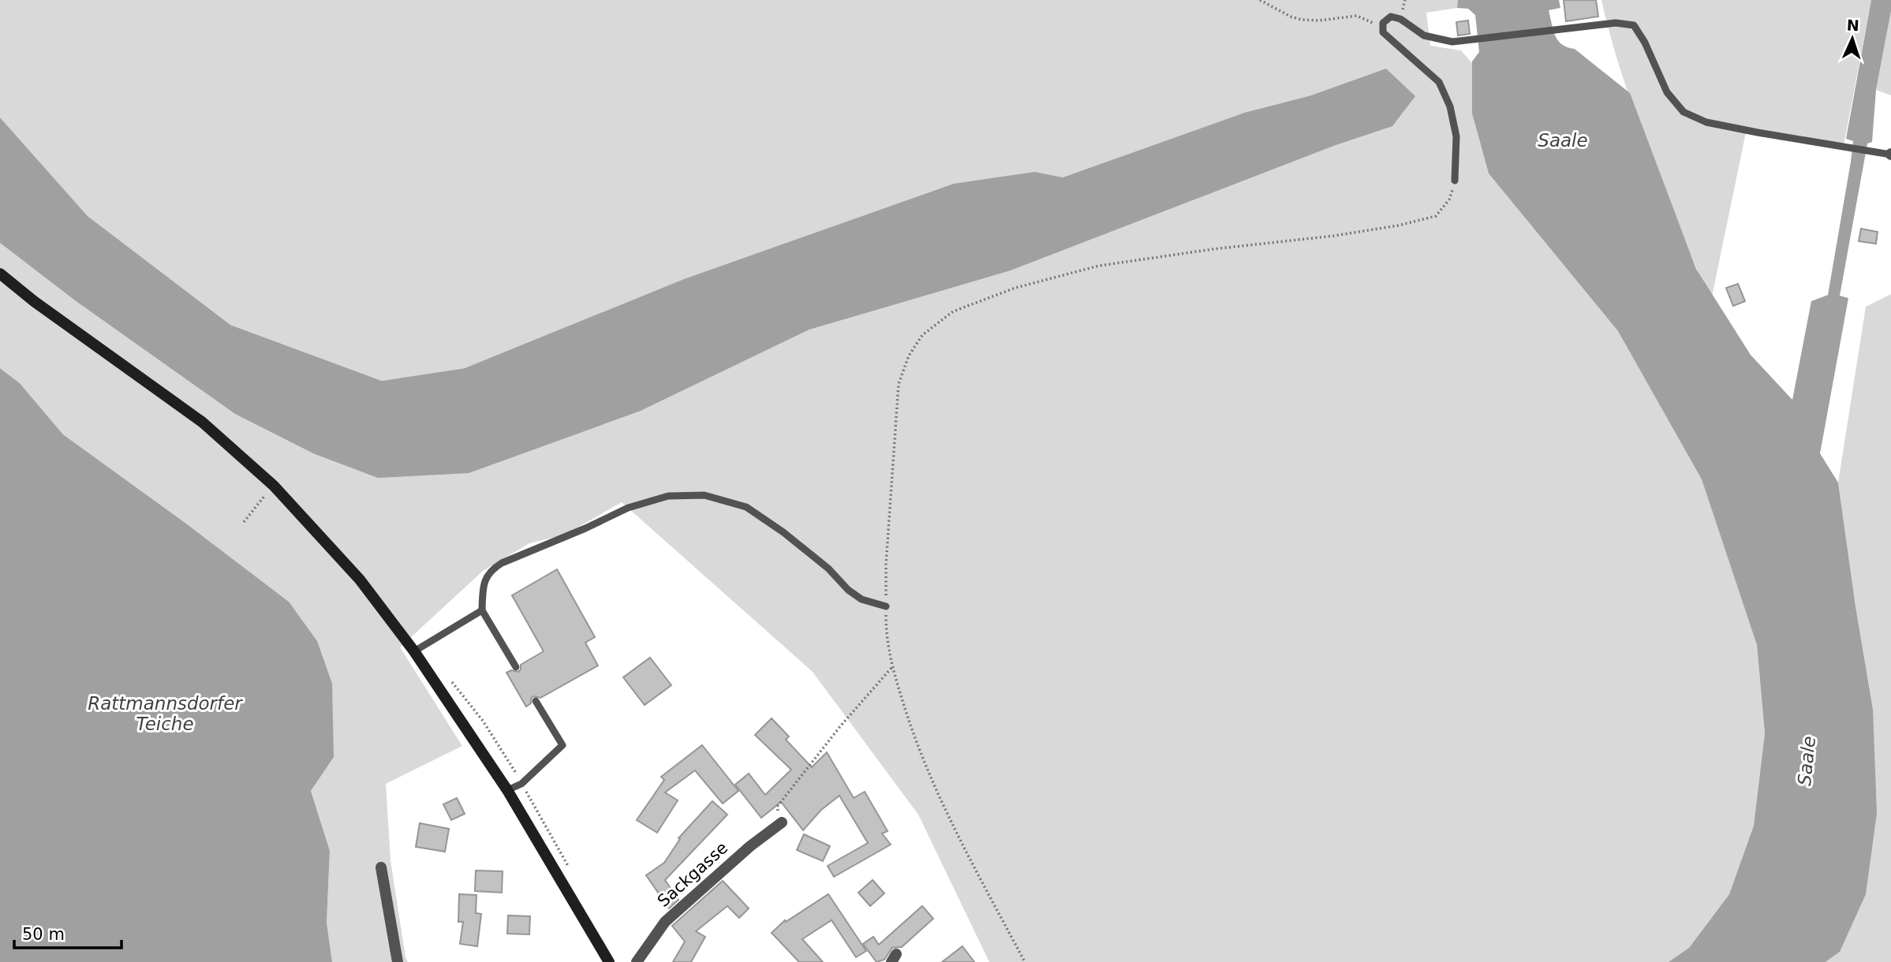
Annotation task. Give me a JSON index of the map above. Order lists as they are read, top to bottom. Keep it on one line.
{"streets":{"street":["Sackgasse"]},"water":["Saale","Rattmannsdorfer Teiche"],"scale_bar":"50 m","north":"top"}
